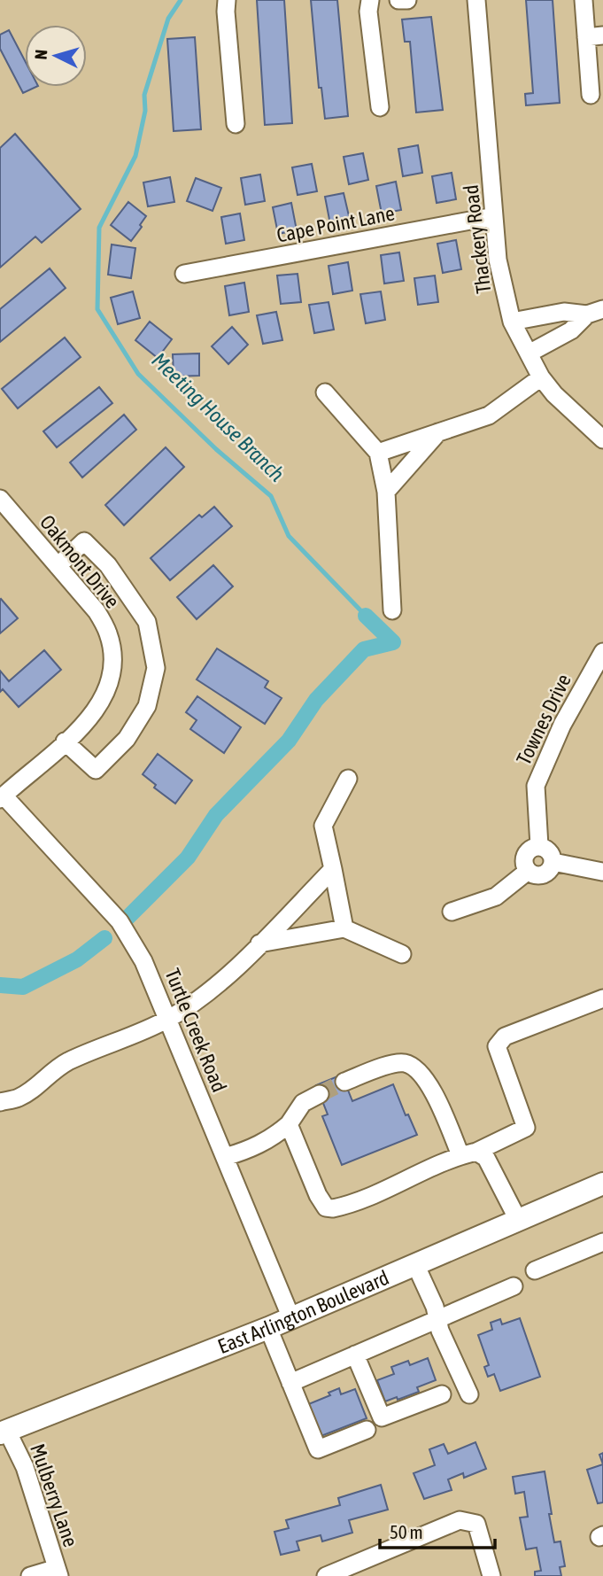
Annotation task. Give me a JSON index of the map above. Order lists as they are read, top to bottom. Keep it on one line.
{"streets":{"main road":["East Arlington Boulevard"],"street":["Cape Point Lane","Thackery Road","Oakmont Drive","Townes Drive","Turtle Creek Road","Mulberry Lane"]},"crossings":[["Cape Point Lane","Thackery Road"],["Oakmont Drive","Turtle Creek Road"],["Turtle Creek Road","East Arlington Boulevard"],["East Arlington Boulevard","Mulberry Lane"]],"water":["Meeting House Branch"],"scale_bar":"50 m","north":"left"}
